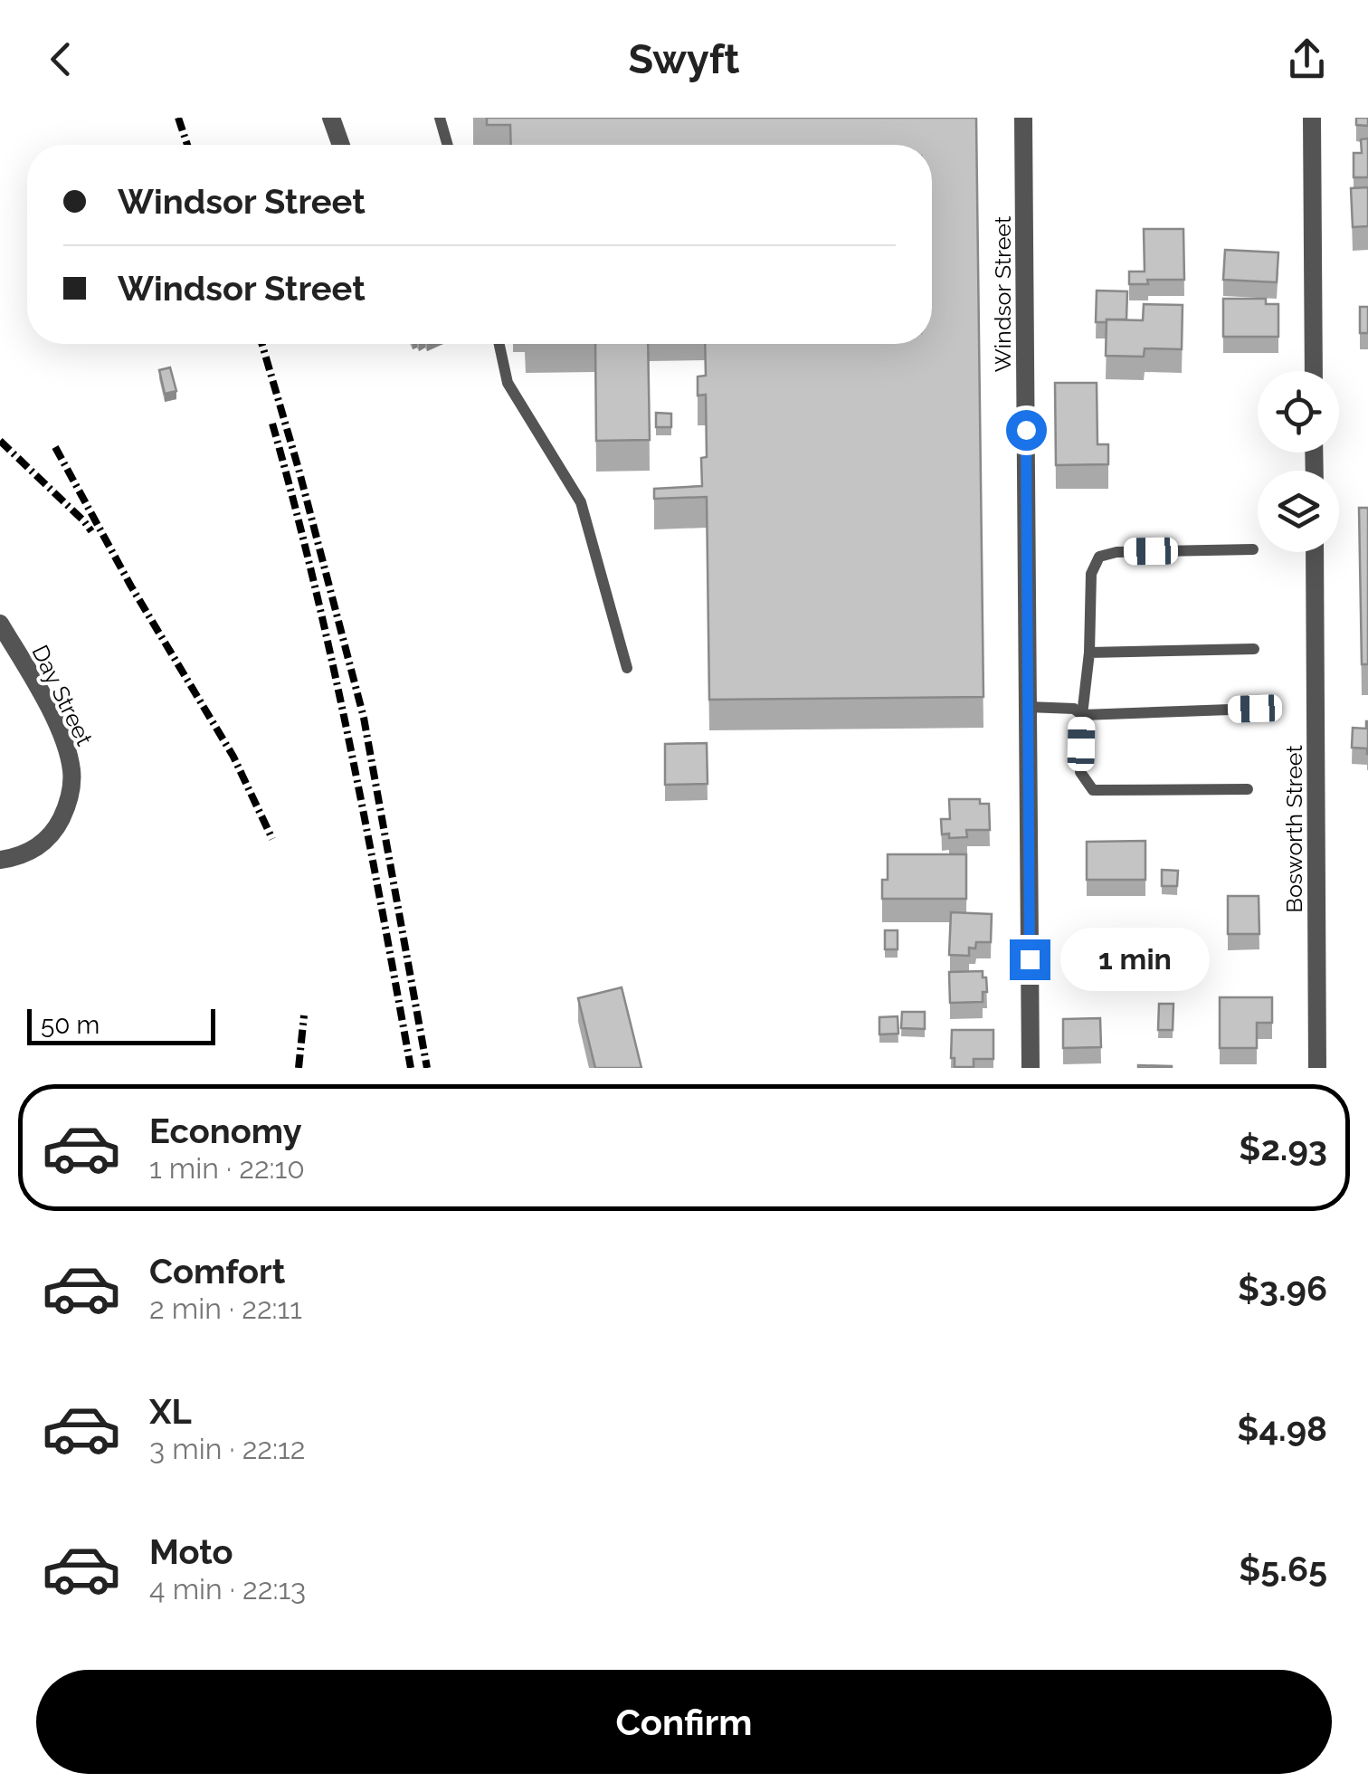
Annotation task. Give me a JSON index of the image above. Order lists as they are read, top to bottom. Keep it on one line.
{"streets":{"street":["Windsor Street","Day Street","Bosworth Street"]},"scale_bar":"50 m","page":{"header":"Swyft","banner":["Windsor Street","Windsor Street"],"bubble":"1 min","scale":"50 m","list":[{"name":"Economy","note":"1 min · 22:10","value":"$2.93"},{"name":"Comfort","note":"2 min · 22:11","value":"$3.96"},{"name":"XL","note":"3 min · 22:12","value":"$4.98"},{"name":"Moto","note":"4 min · 22:13","value":"$5.65"}],"buttons":"Confirm"}}
